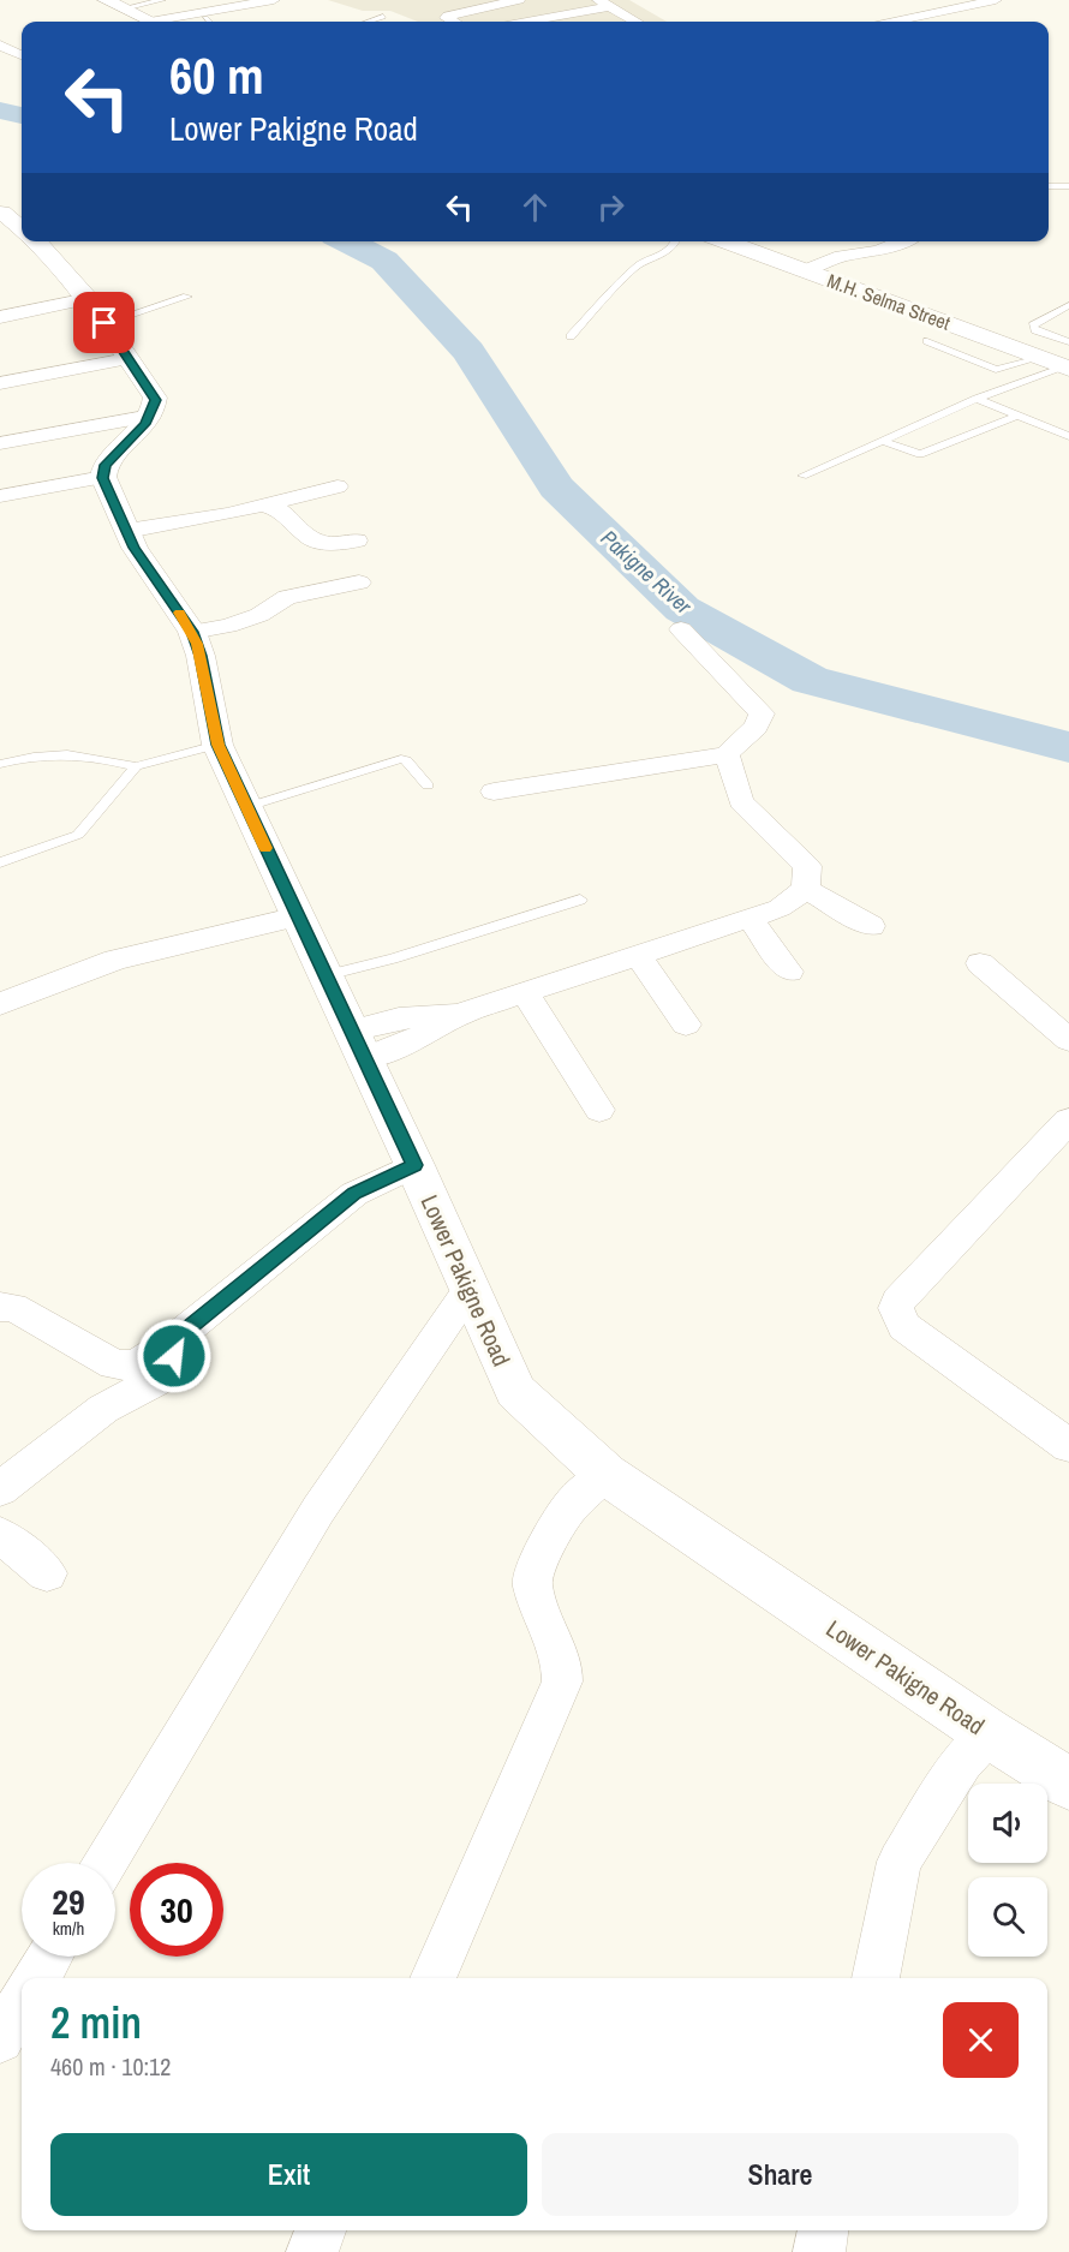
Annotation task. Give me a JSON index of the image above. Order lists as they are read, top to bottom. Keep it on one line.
{"streets":{"street":["M.H. Selma Street","Lower Pakigne Road"]},"water":["Pakigne River"],"page":{"turn":["60 m","Lower Pakigne Road"],"speed":"29 km/h","limit":"30","heading":["2 min","460 m · 10:12"],"buttons":["Exit","Share"]}}
